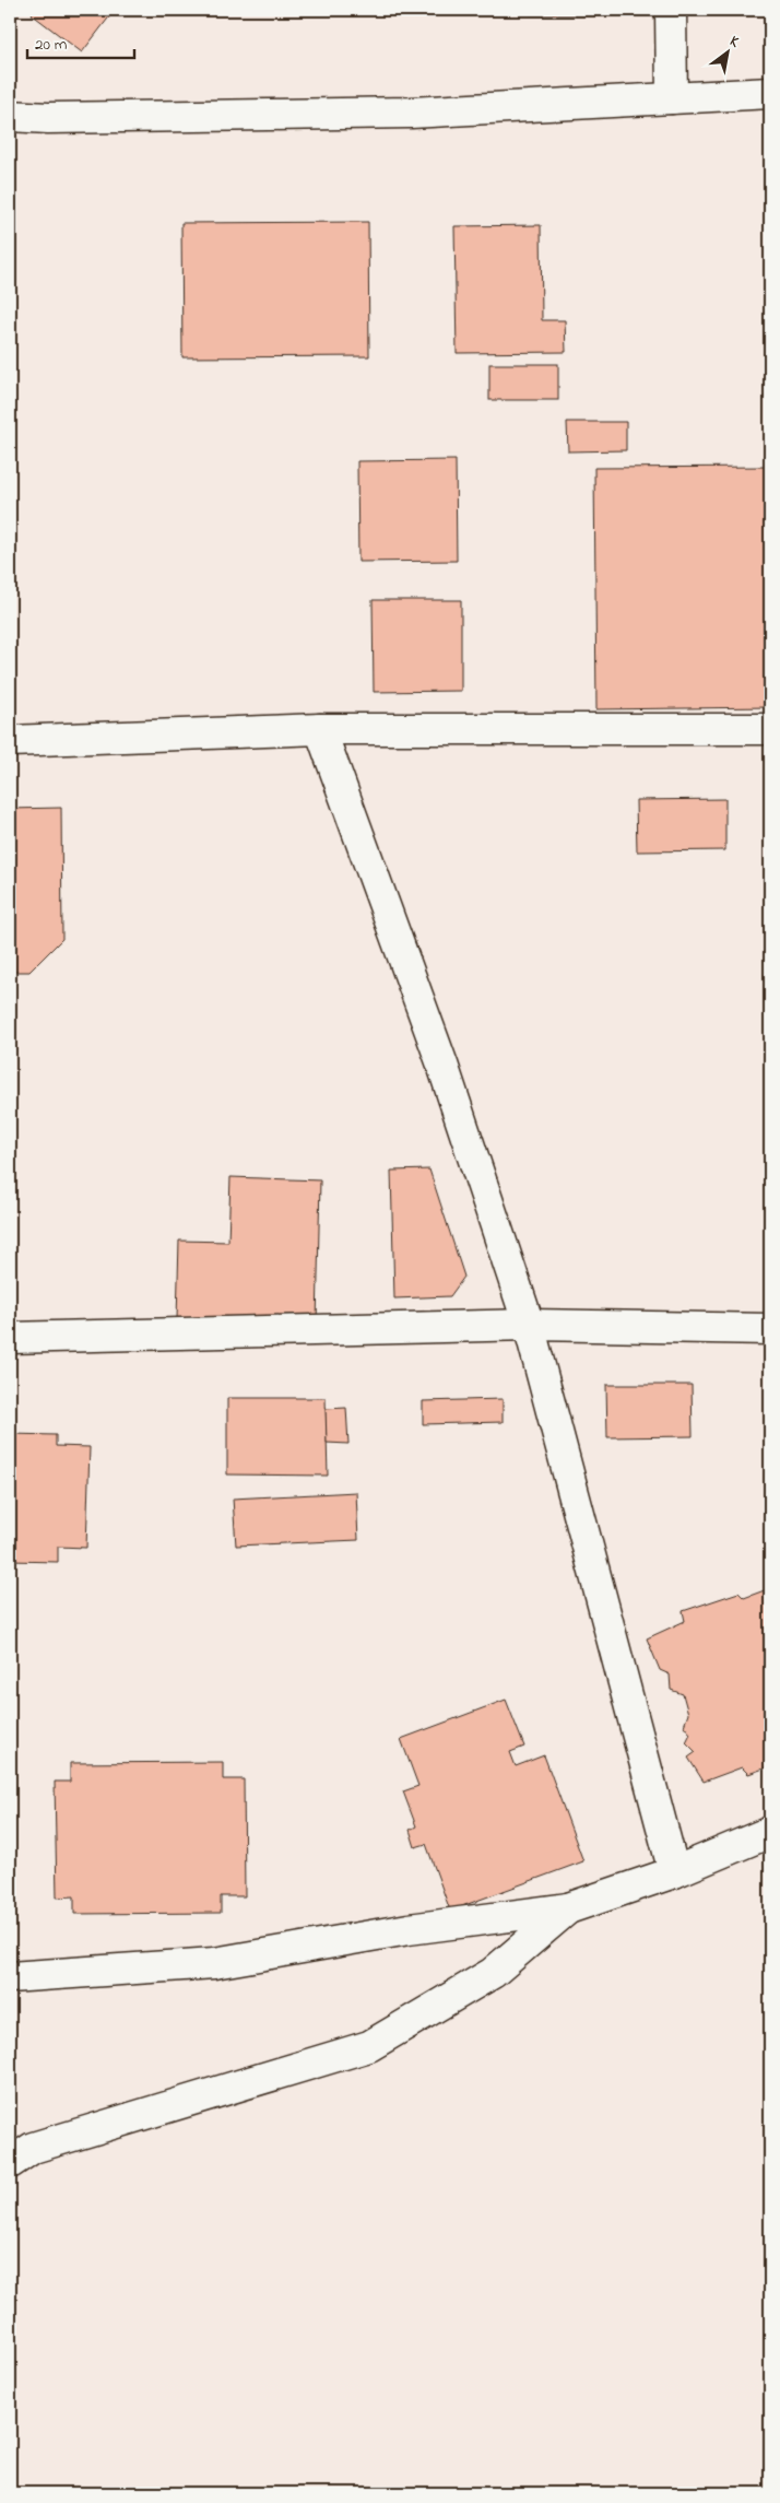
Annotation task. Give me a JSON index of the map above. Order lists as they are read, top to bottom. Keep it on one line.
{"scale_bar":"20 m","north":"top right"}
